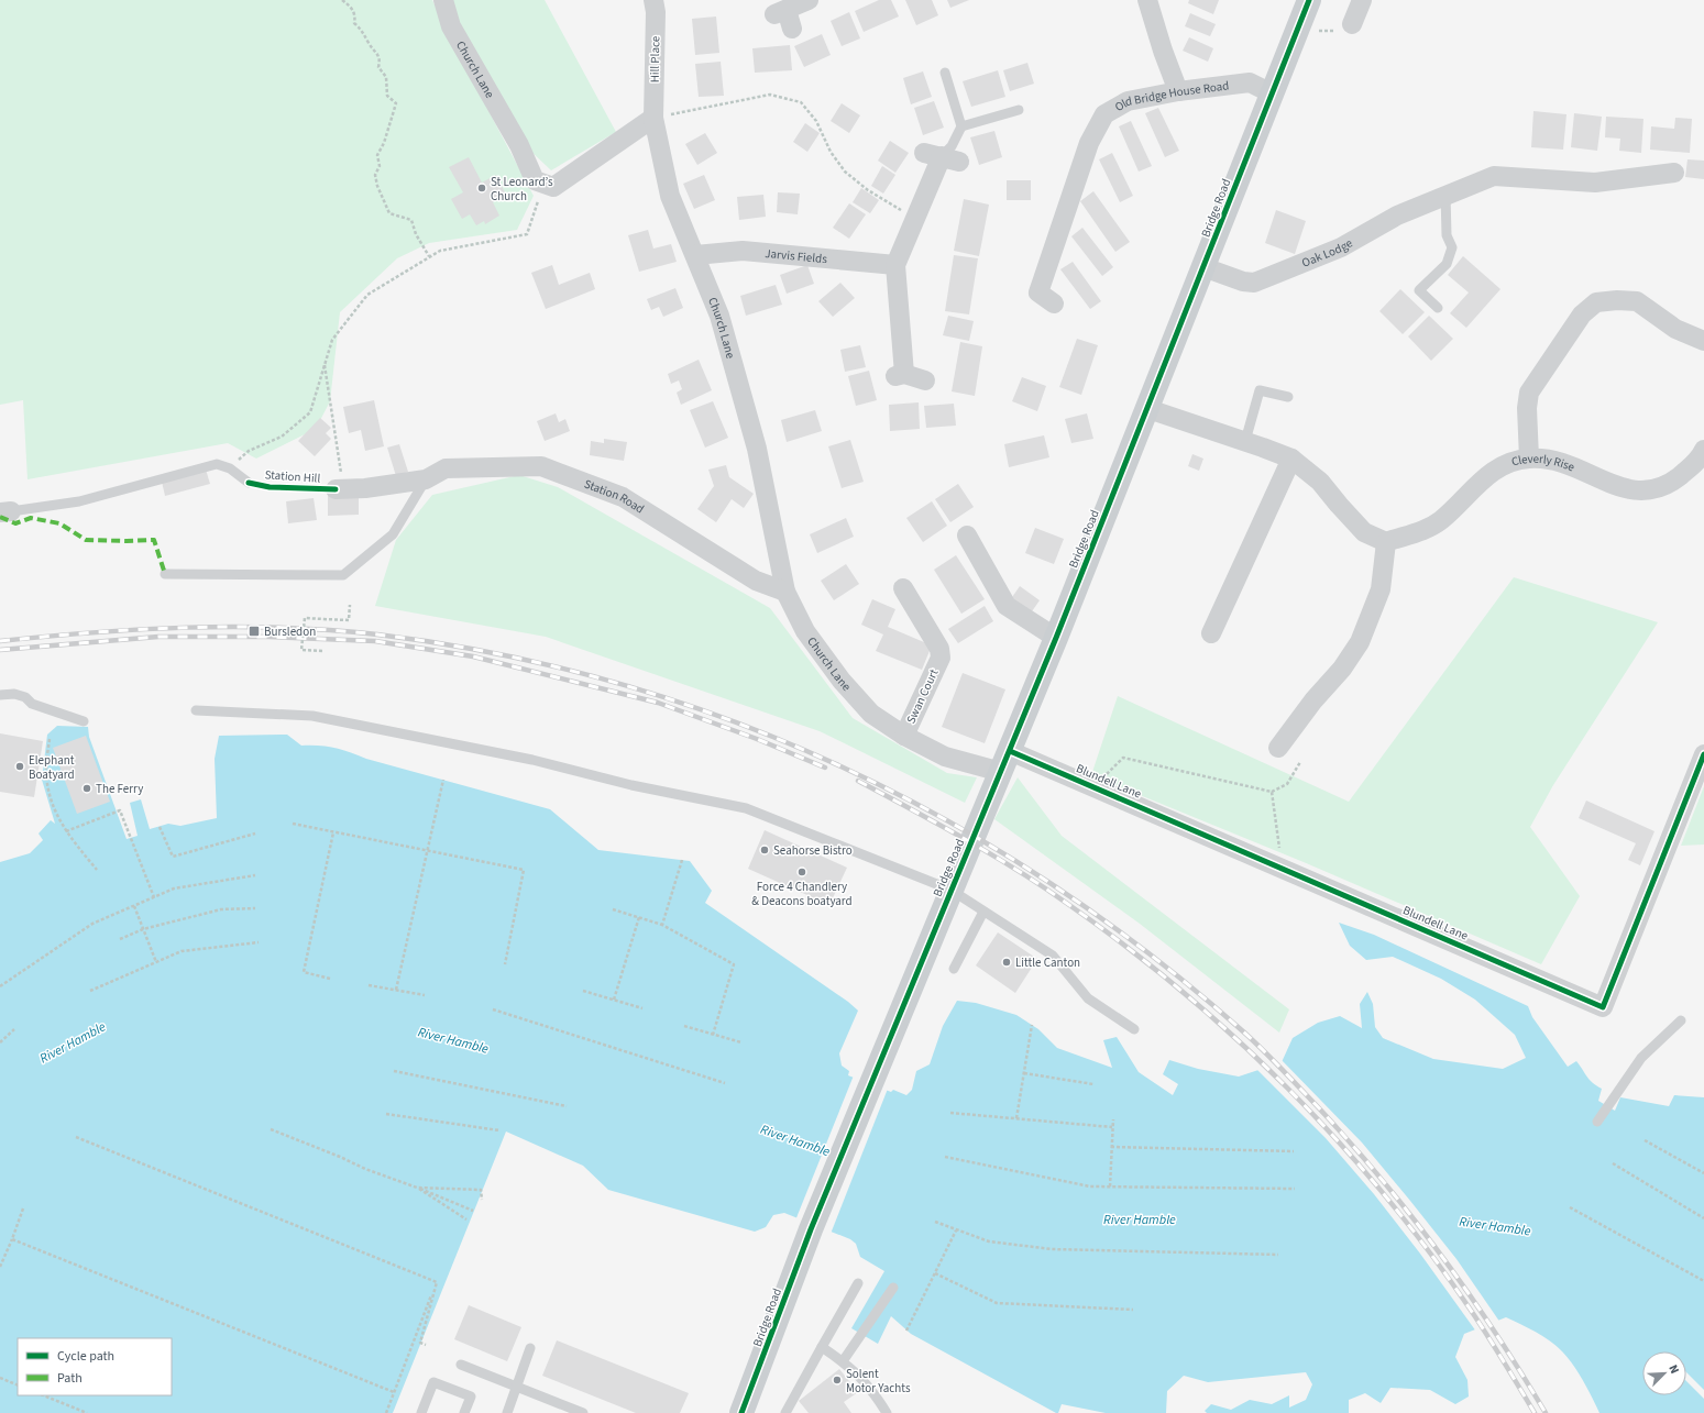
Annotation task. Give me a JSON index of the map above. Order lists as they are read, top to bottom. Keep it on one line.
{"streets":{"main road":["Bridge Road"],"street":["Hill Place","Church Lane","Old Bridge House Road","Oak Lodge","Jarvis Fields","Cleverly Rise","Station Road","Swan Court","Blundell Lane"],"lane":["Station Hill"]},"crossings":[["Hill Place","Church Lane"],["Church Lane","Bridge Road"],["Church Lane","Jarvis Fields"],["Church Lane","Station Road"],["Church Lane","Swan Court"],["Church Lane","Blundell Lane"],["Old Bridge House Road","Bridge Road"],["Bridge Road","Oak Lodge"],["Bridge Road","Blundell Lane"]],"water":["River Hamble"],"places":{"other":["St Leonard’s Church","Elephant Boatyard","The Ferry","Seahorse Bistro","Force 4 Chandlery & Deacons boatyard","Little Canton","Solent Motor Yachts"],"transit":["Bursledon"]},"legend":["Cycle path","Path"],"north":"top right"}
